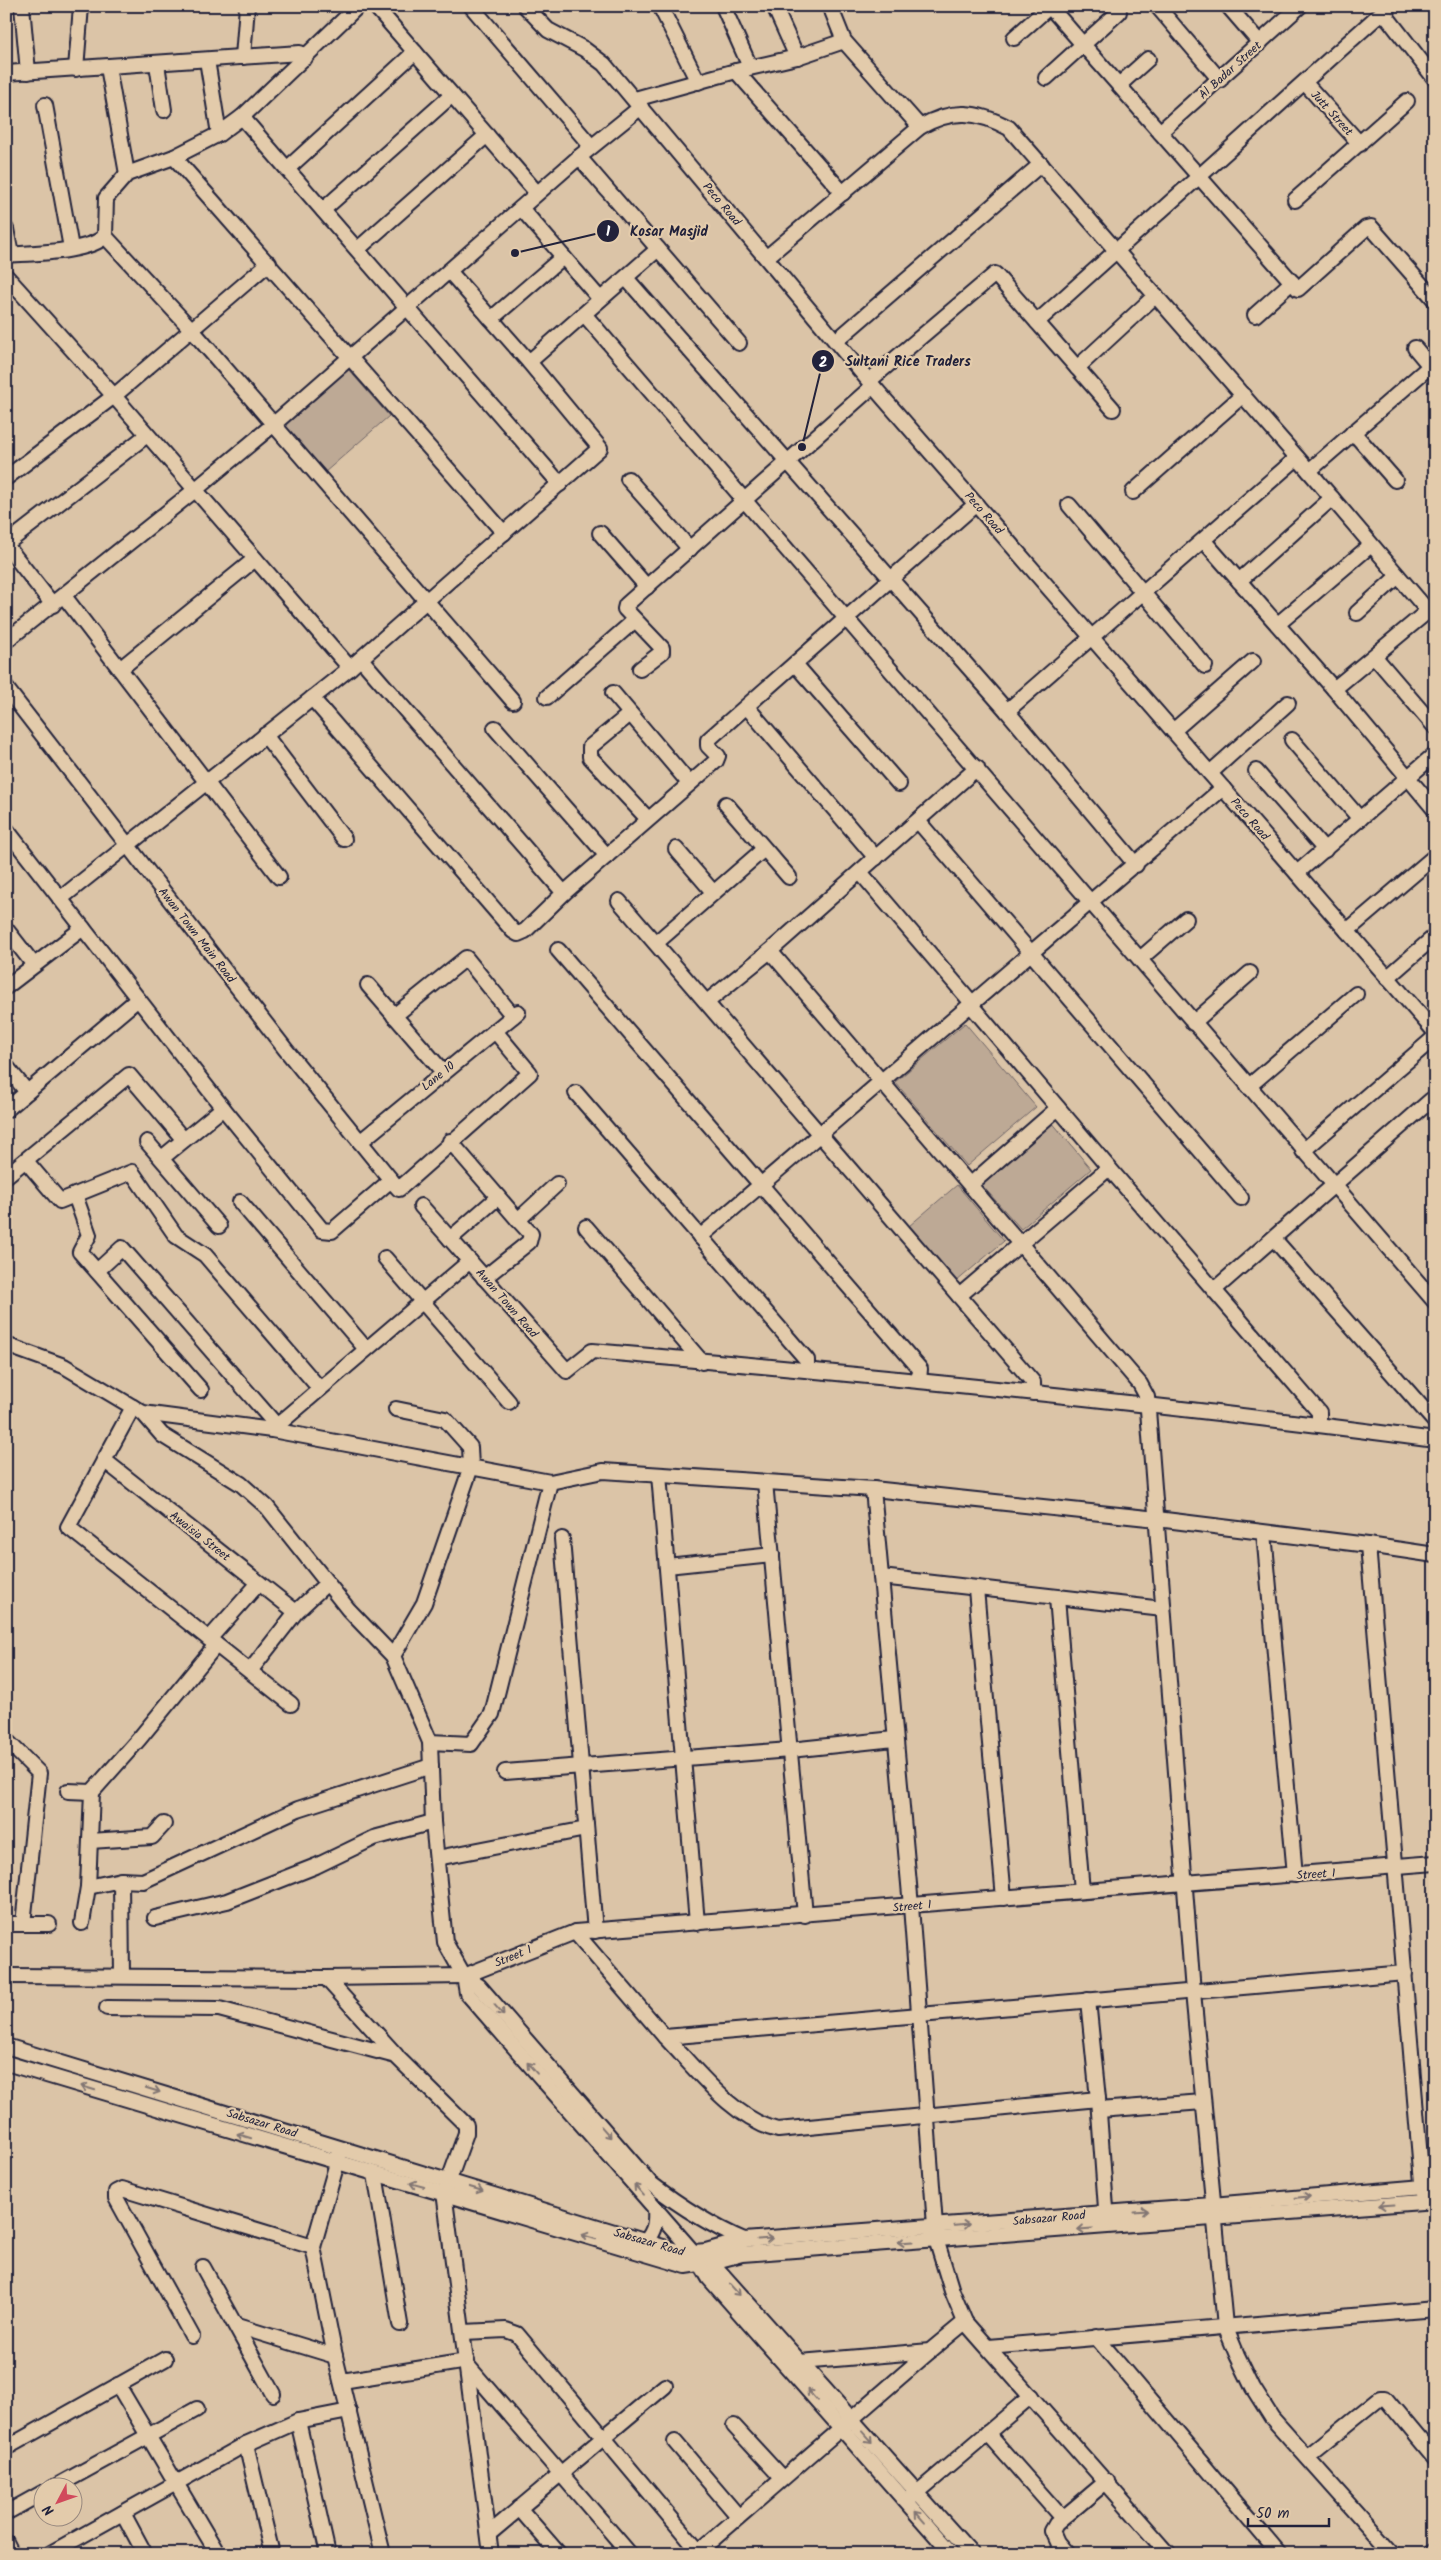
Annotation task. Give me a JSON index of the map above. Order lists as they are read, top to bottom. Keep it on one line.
{"streets":{"street":["Al Badar Street","Jutt Street","Peco Road","Awan Town Main Road","Lane 10","Awan Town Road","Awaisia Street","Street 1","Sabsazar Road"]},"crossings":[["Awan Town Main Road","Lane 10"]],"places":["Kosar Masjid","Sultani Rice Traders"],"scale_bar":"50 m","north":"bottom left"}
